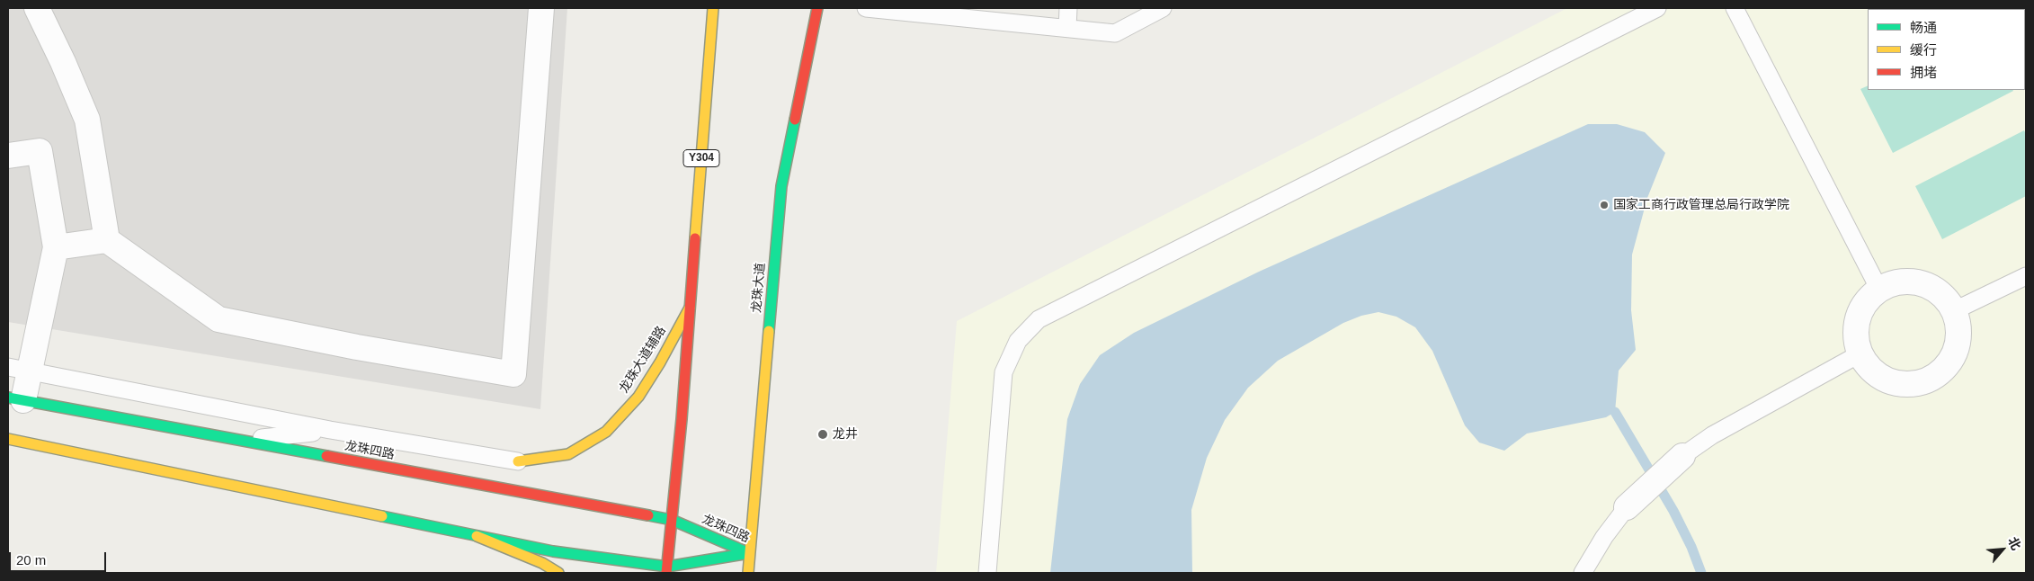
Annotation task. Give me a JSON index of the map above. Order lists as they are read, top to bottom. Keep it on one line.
{"streets":{"main road":["Y304","龙珠大道","龙珠大道辅路","龙珠四路"]},"crossings":[["Y304","龙珠大道辅路"],["Y304","龙珠四路"],["龙珠大道","龙珠四路"]],"places":["国家工商行政管理总局行政学院","龙井"],"legend":["畅通","缓行","拥堵"],"scale_bar":"20 m","north":"top right"}
